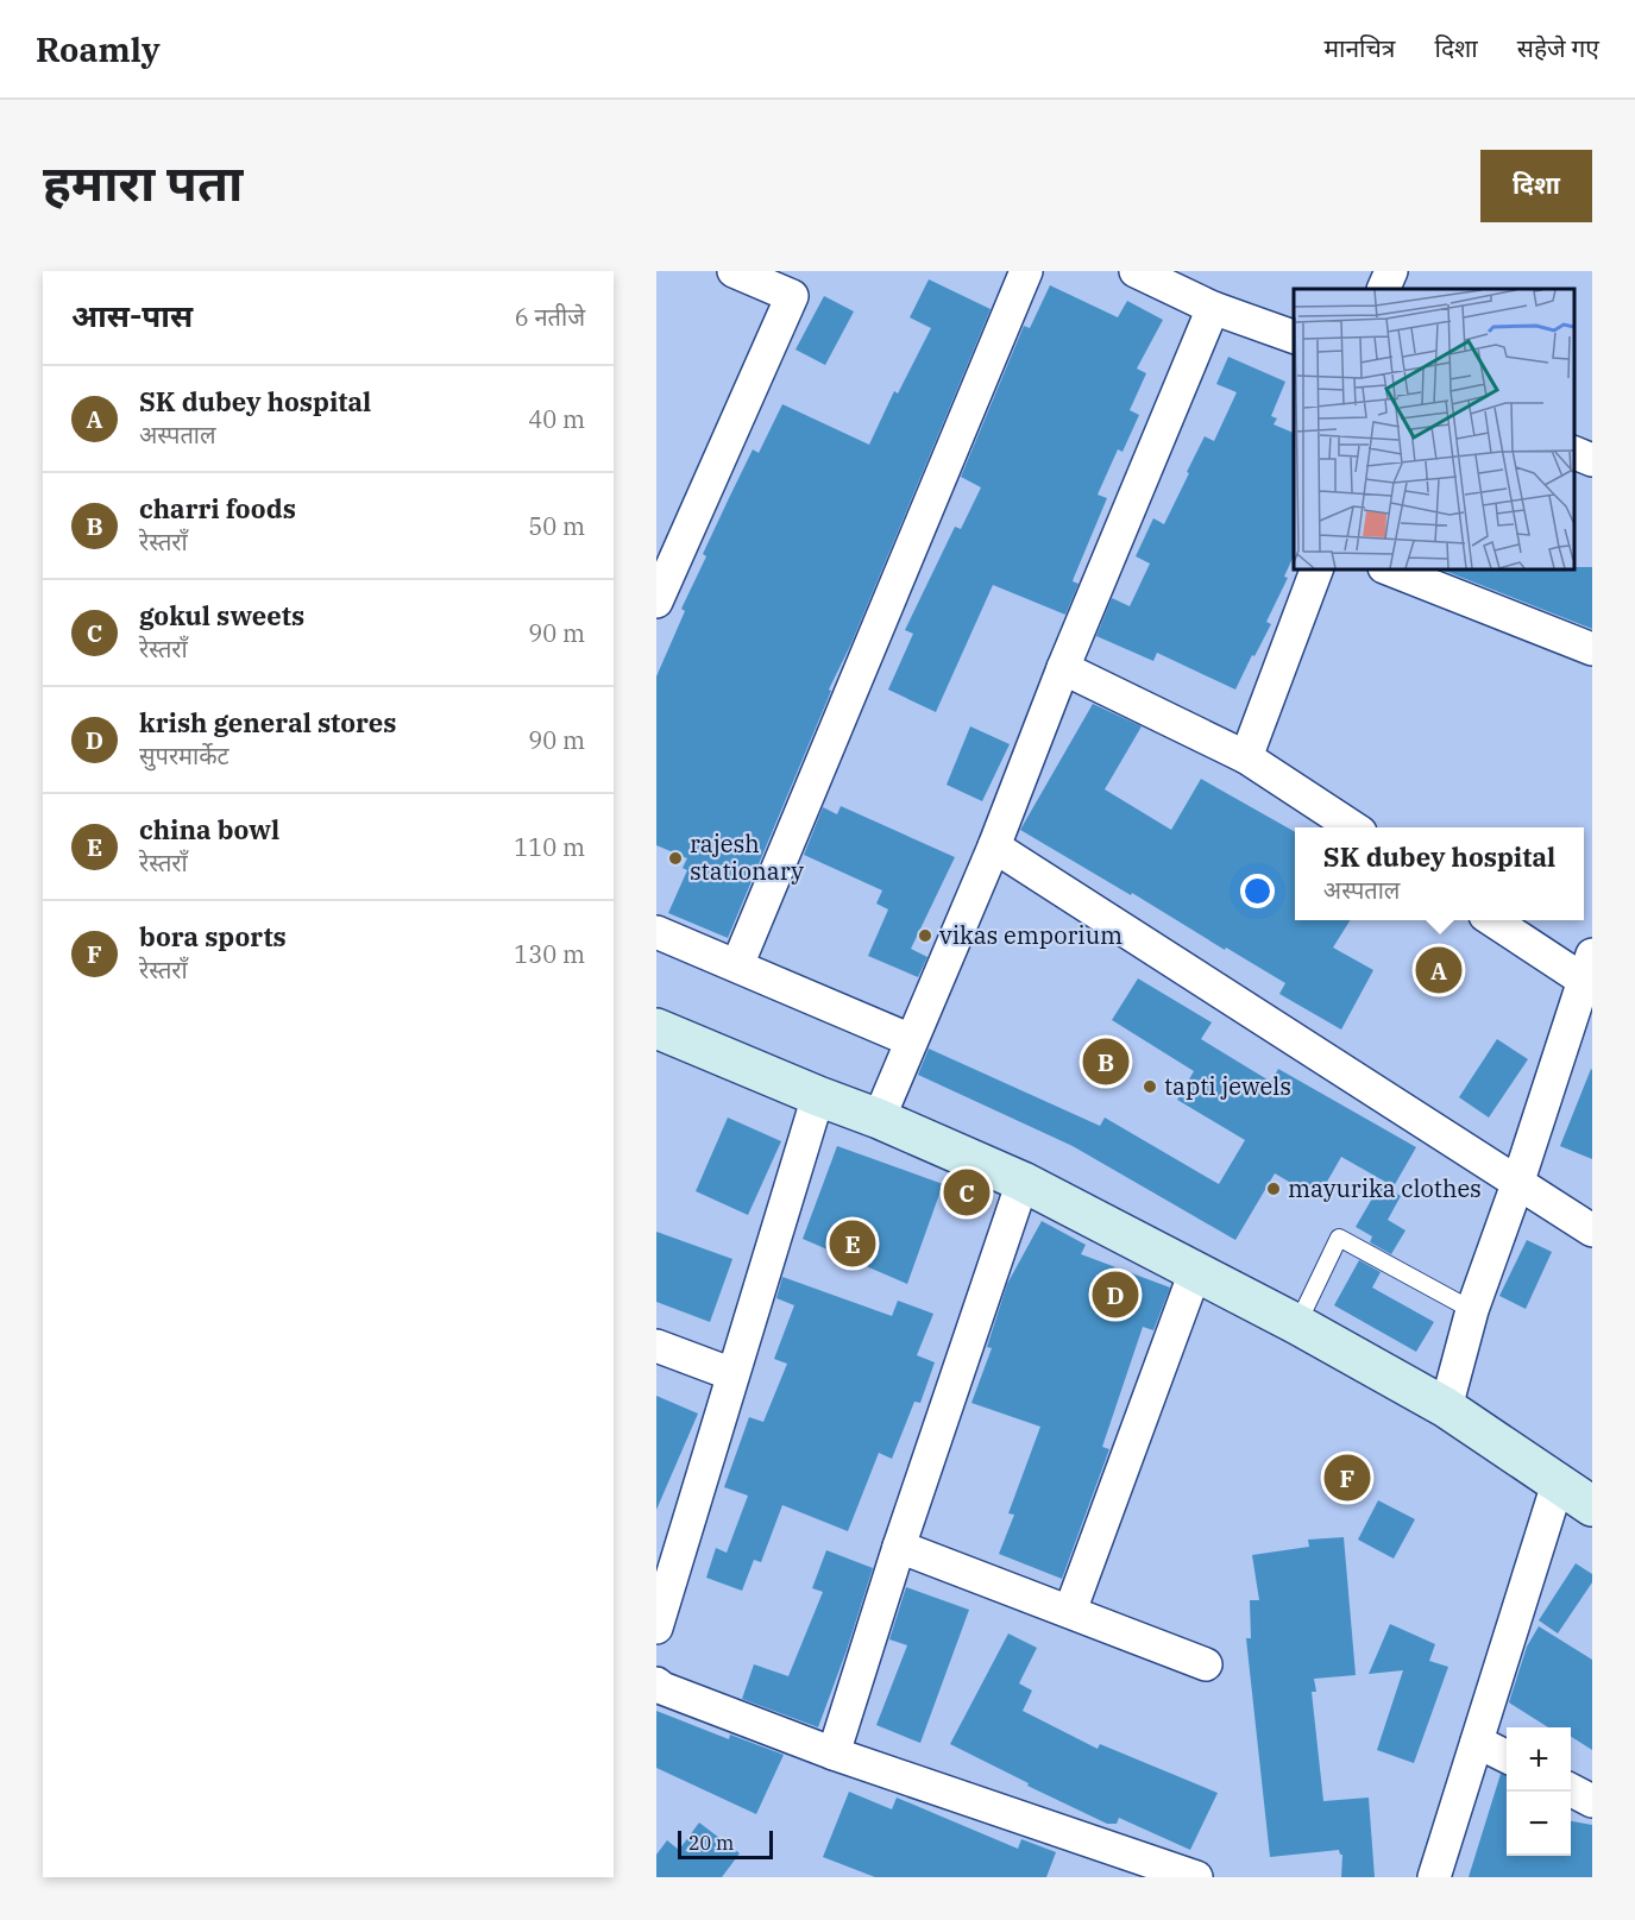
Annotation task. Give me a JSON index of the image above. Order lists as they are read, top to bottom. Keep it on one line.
{"places":["rajesh stationary","vikas emporium","tapti jewels","mayurika clothes"],"scale_bar":"20 m","page":{"header":"Roamly","nav":["मानचित्र","दिशा","सहेजे गए"],"title":"हमारा पता","buttons":"दिशा","heading":["आस-पास","6 नतीजे"],"list":[{"mark":"A","name":"SK dubey hospital","note":"अस्पताल","value":"40 m"},{"mark":"B","name":"charri foods","note":"रेस्तराँ","value":"50 m"},{"mark":"C","name":"gokul sweets","note":"रेस्तराँ","value":"90 m"},{"mark":"D","name":"krish general stores","note":"सुपरमार्केट","value":"90 m"},{"mark":"E","name":"china bowl","note":"रेस्तराँ","value":"110 m"},{"mark":"F","name":"bora sports","note":"रेस्तराँ","value":"130 m"}],"popup":["SK dubey hospital","अस्पताल"],"pins":["A","B","C","E","D","F"],"map_buttons":["+","−"],"scale":"20 m"}}
